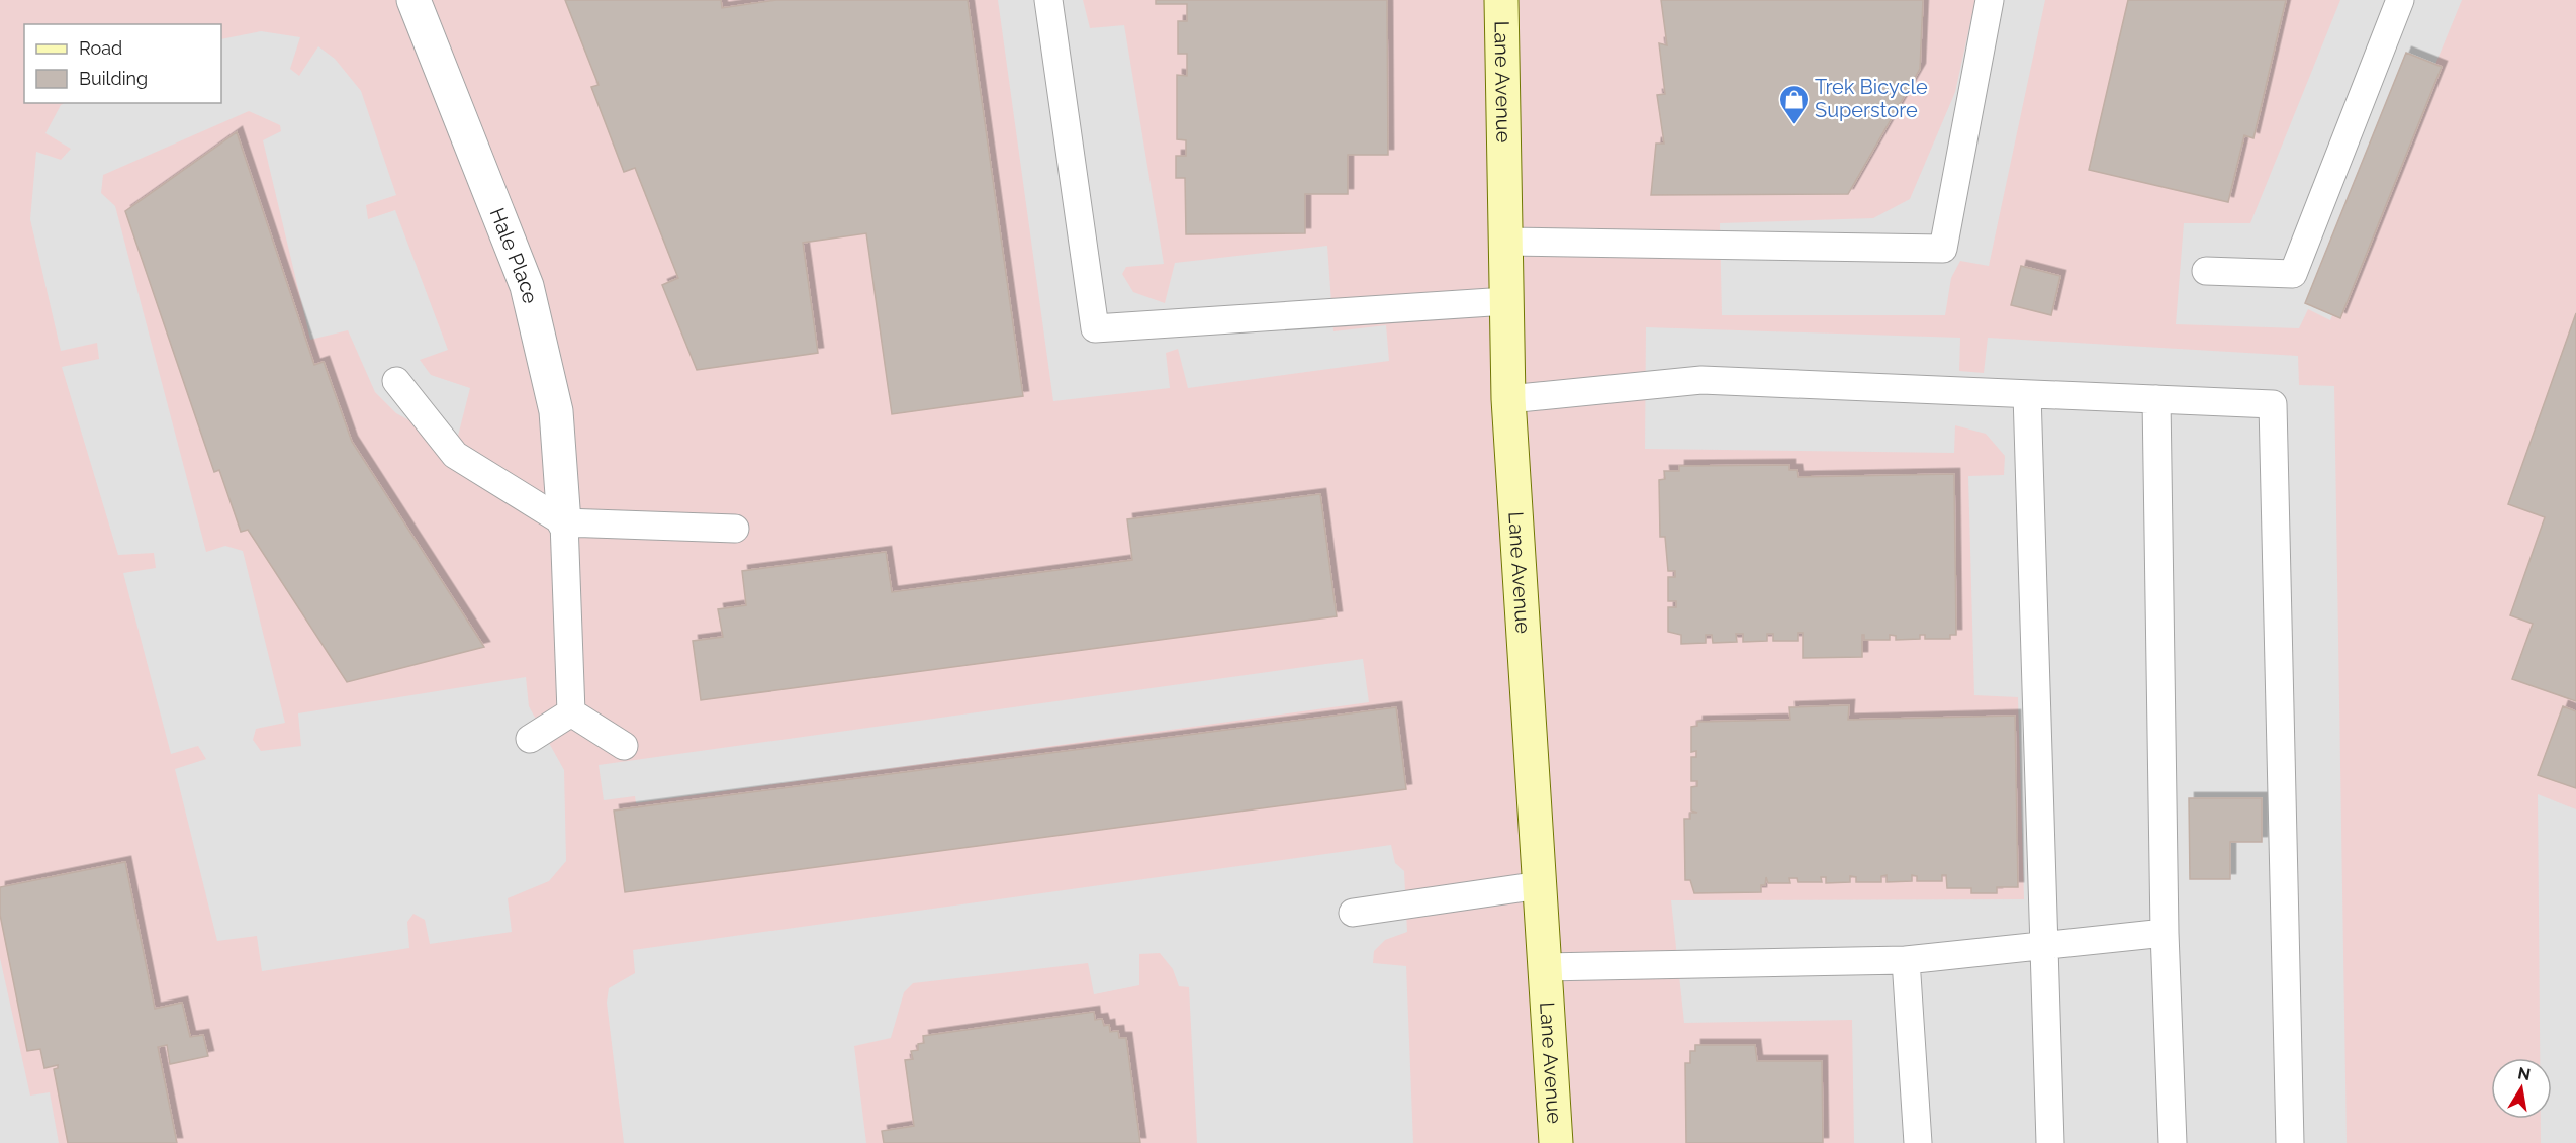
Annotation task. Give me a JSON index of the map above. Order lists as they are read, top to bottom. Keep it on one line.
{"streets":{"main road":["Lane Avenue"],"street":["Hale Place"]},"places":{"shop":["Trek Bicycle Superstore"]},"legend":["Road","Building"],"north":"top"}
